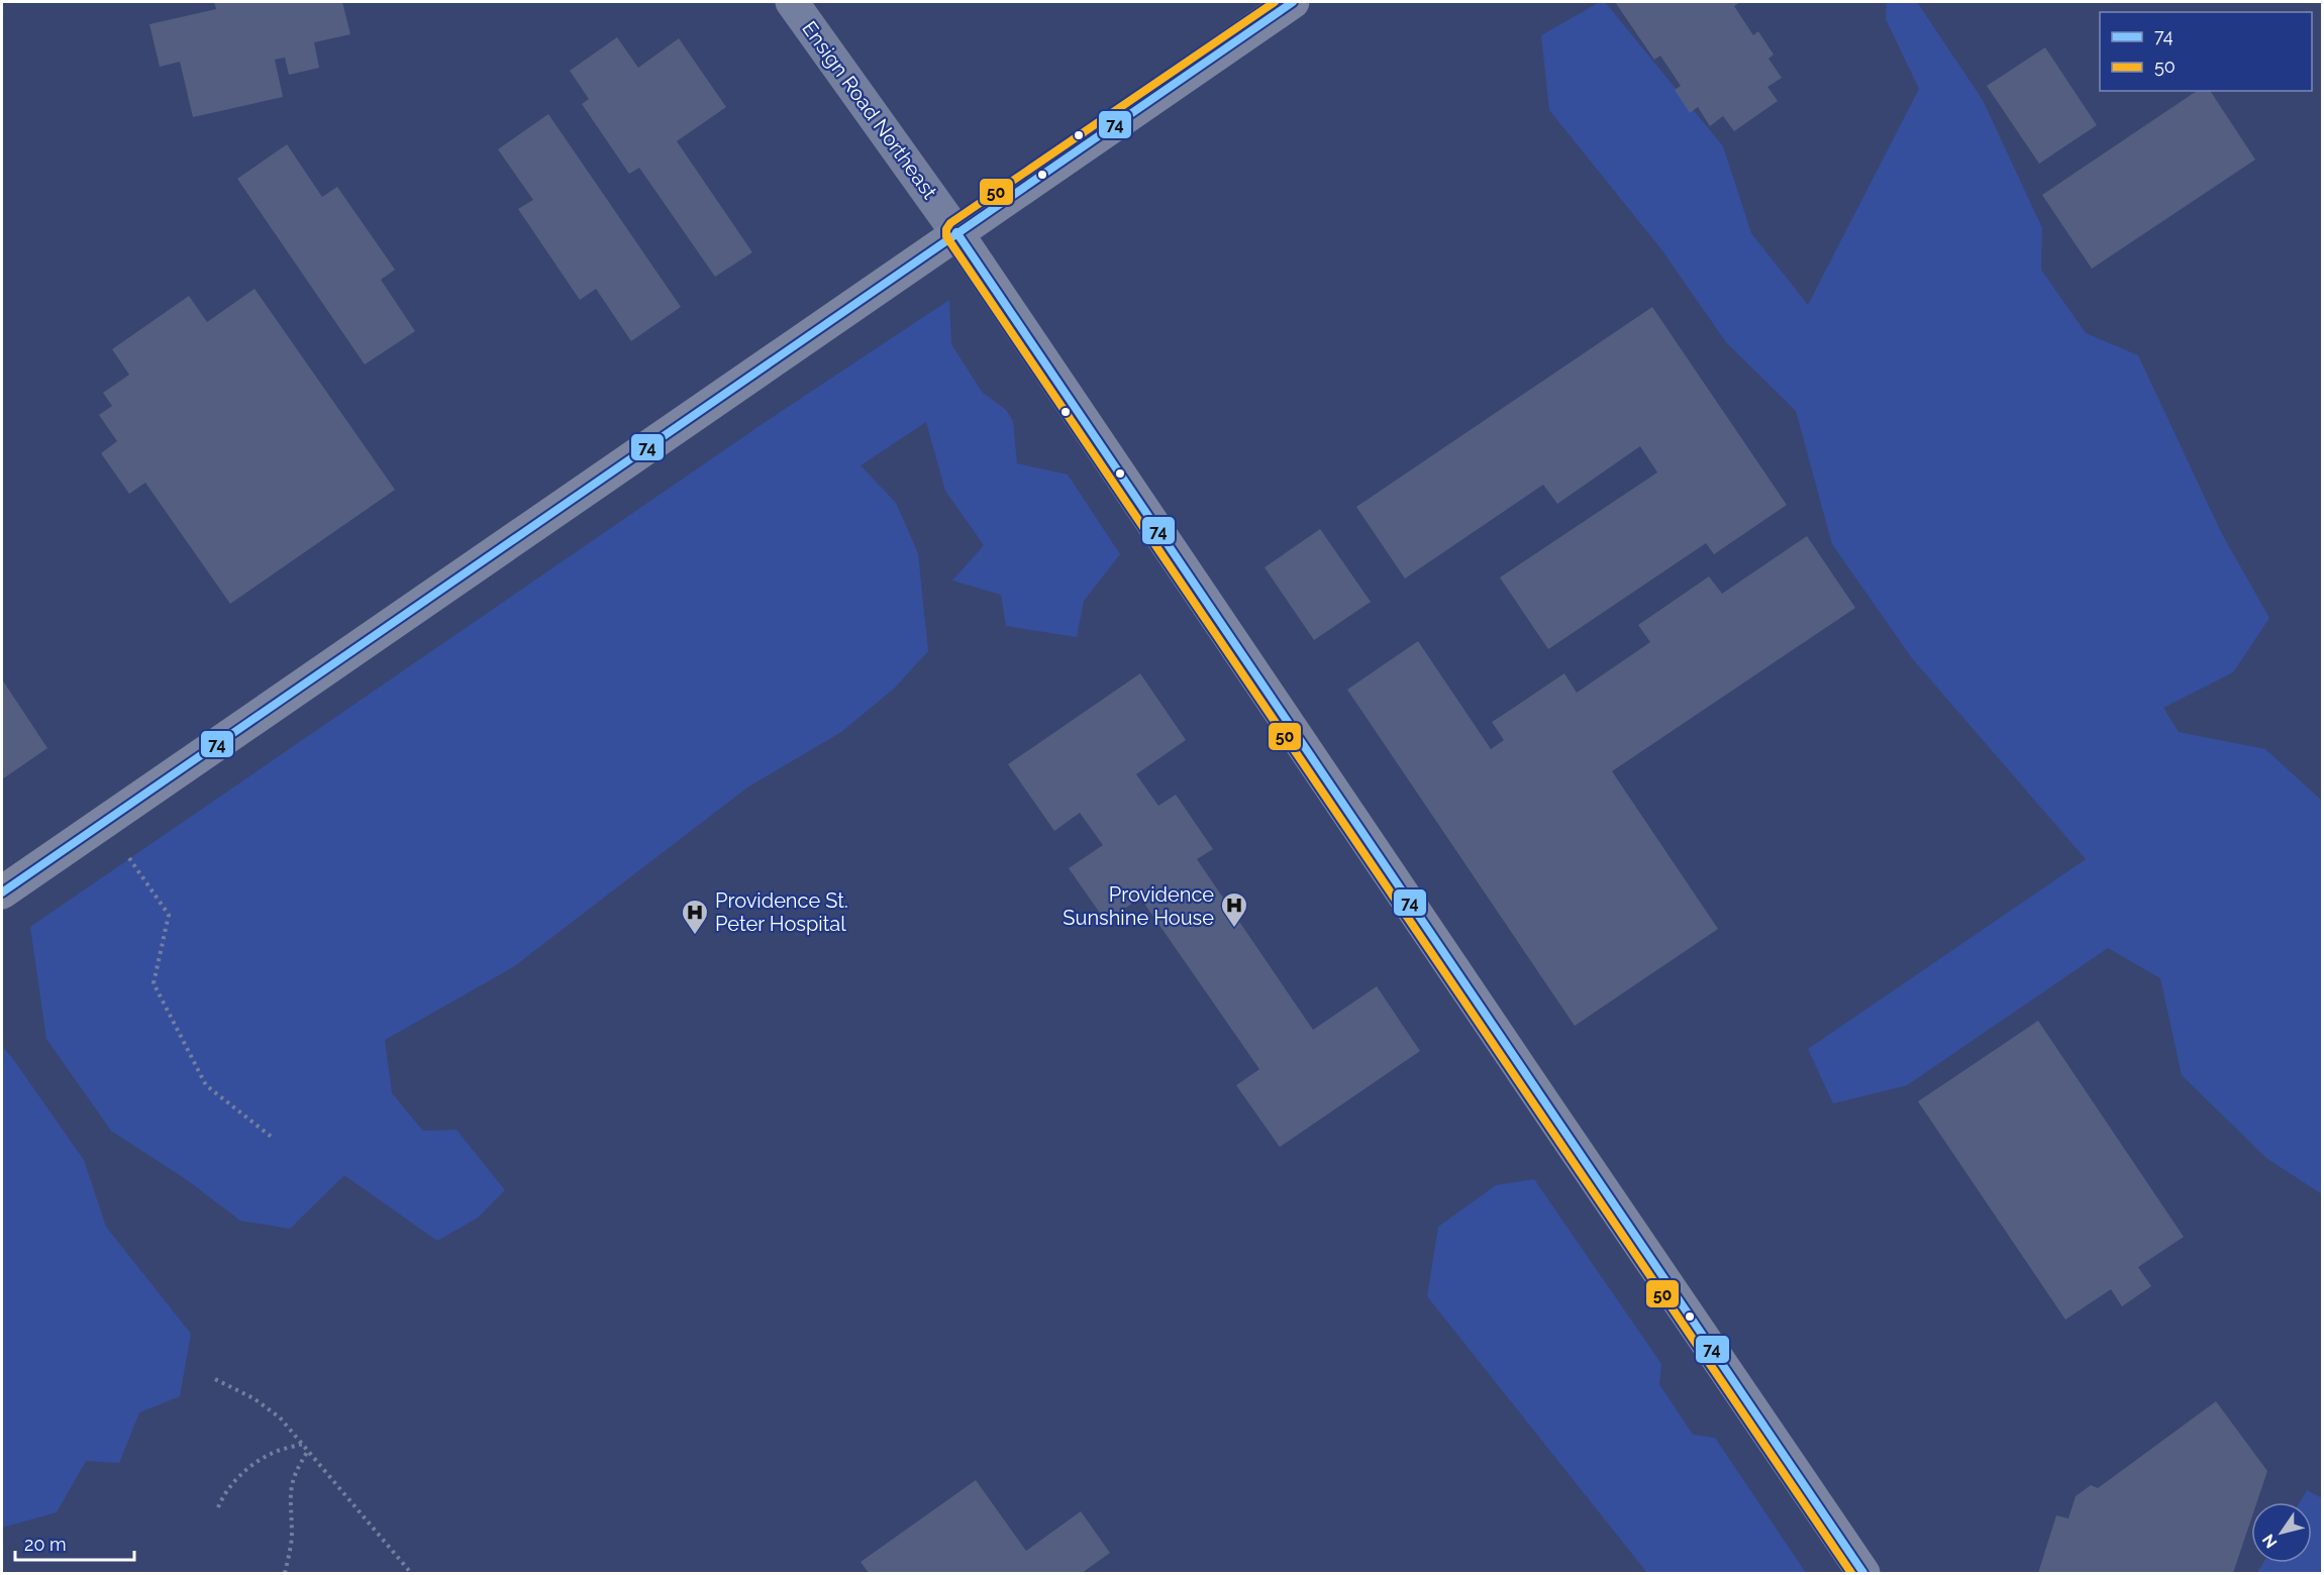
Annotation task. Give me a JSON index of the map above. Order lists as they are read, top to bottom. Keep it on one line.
{"streets":{"street":["Ensign Road Northeast"]},"places":{"hospital":["Providence Sunshine House","Providence St. Peter Hospital"]},"lines":["transit line 74","transit line 50"],"legend":["74","50"],"scale_bar":"20 m","north":"bottom left"}
